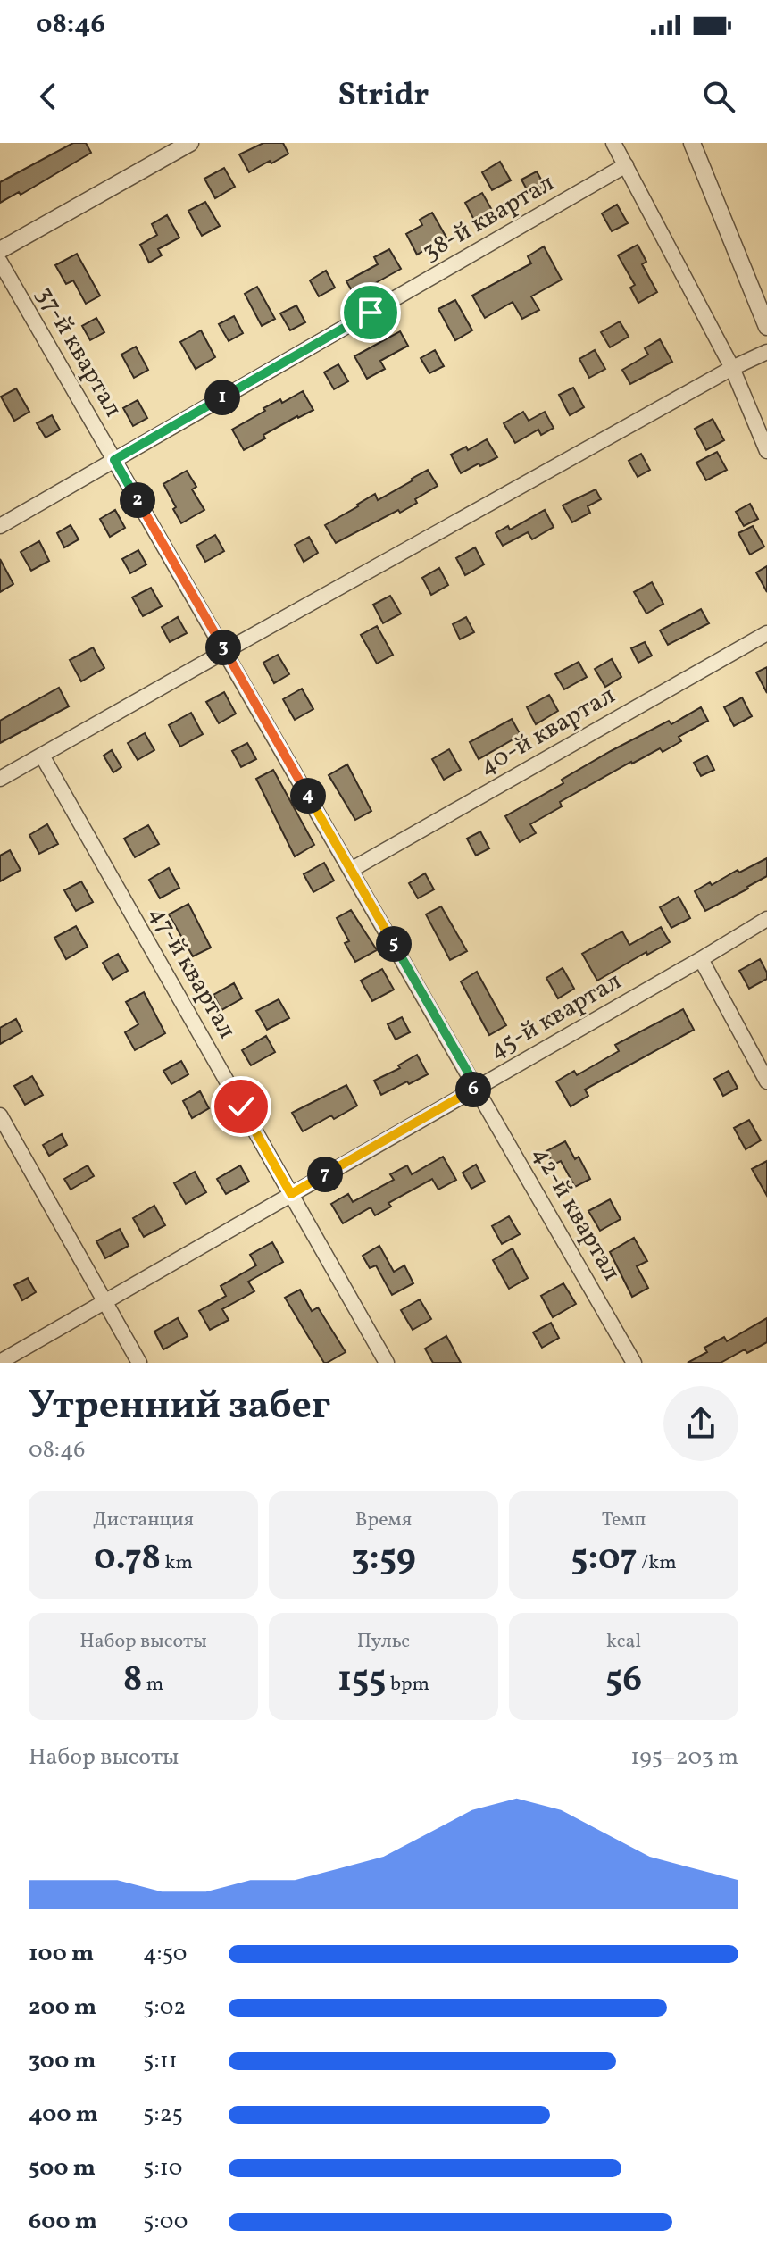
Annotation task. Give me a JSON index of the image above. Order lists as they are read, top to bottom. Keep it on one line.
{"streets":{"street":["38-й квартал","37-й квартал","40-й квартал","47-й квартал","45-й квартал","42-й квартал"]},"crossings":[["38-й квартал","37-й квартал"],["37-й квартал","40-й квартал"],["37-й квартал","42-й квартал"],["40-й квартал","42-й квартал"],["47-й квартал","45-й квартал"],["45-й квартал","42-й квартал"]],"page":{"status":"08:46","header":"Stridr","pins":["1","2","3","4","5","6","7"],"heading":["Утренний забег","08:46"],"stats":[["Дистанция","0.78 km"],["Время","3:59"],["Темп","5:07 /km"],["Набор высоты","8 m"],["Пульс","155 bpm"],["kcal","56"]],"chart":["Набор высоты","195–203 m"],"list":[{"name":"100 m","note":"4:50"},{"name":"200 m","note":"5:02"},{"name":"300 m","note":"5:11"},{"name":"400 m","note":"5:25"},{"name":"500 m","note":"5:10"},{"name":"600 m","note":"5:00"}]}}
